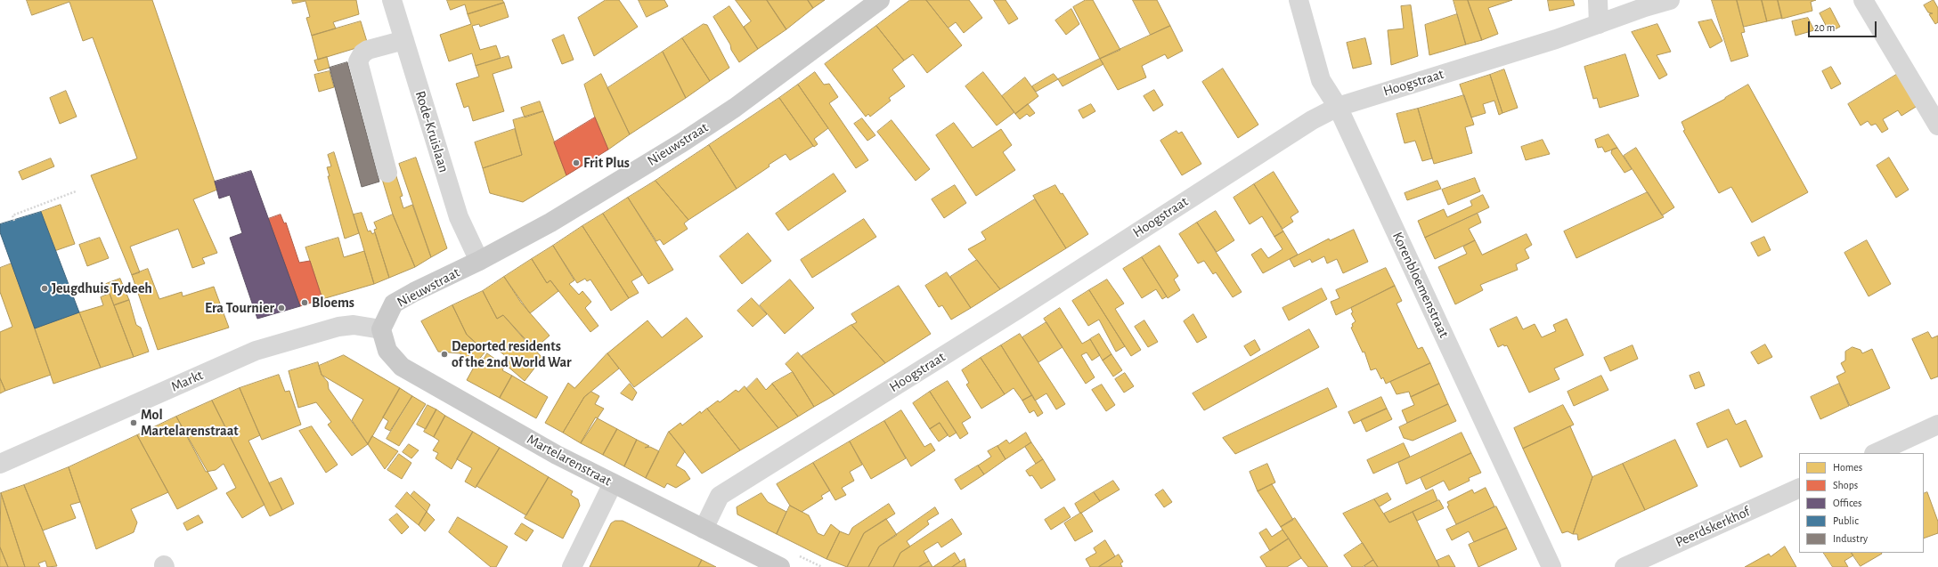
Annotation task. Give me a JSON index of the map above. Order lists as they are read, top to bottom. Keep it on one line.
{"streets":{"main road":["Nieuwstraat","Martelarenstraat"],"street":["Hoogstraat","Rode-Kruislaan","Korenbloemenstraat","Markt","Peerdskerkhof"]},"crossings":[["Hoogstraat","Korenbloemenstraat"],["Hoogstraat","Martelarenstraat"],["Rode-Kruislaan","Nieuwstraat"],["Nieuwstraat","Markt"],["Nieuwstraat","Martelarenstraat"],["Markt","Martelarenstraat"]],"places":["Frit Plus","Jeugdhuis Tydeeh","Bloems","Era Tournier","Deported residents of the 2nd World War","Mol Martelarenstraat"],"legend":["Homes","Shops","Offices","Public","Industry"],"scale_bar":"20 m"}
